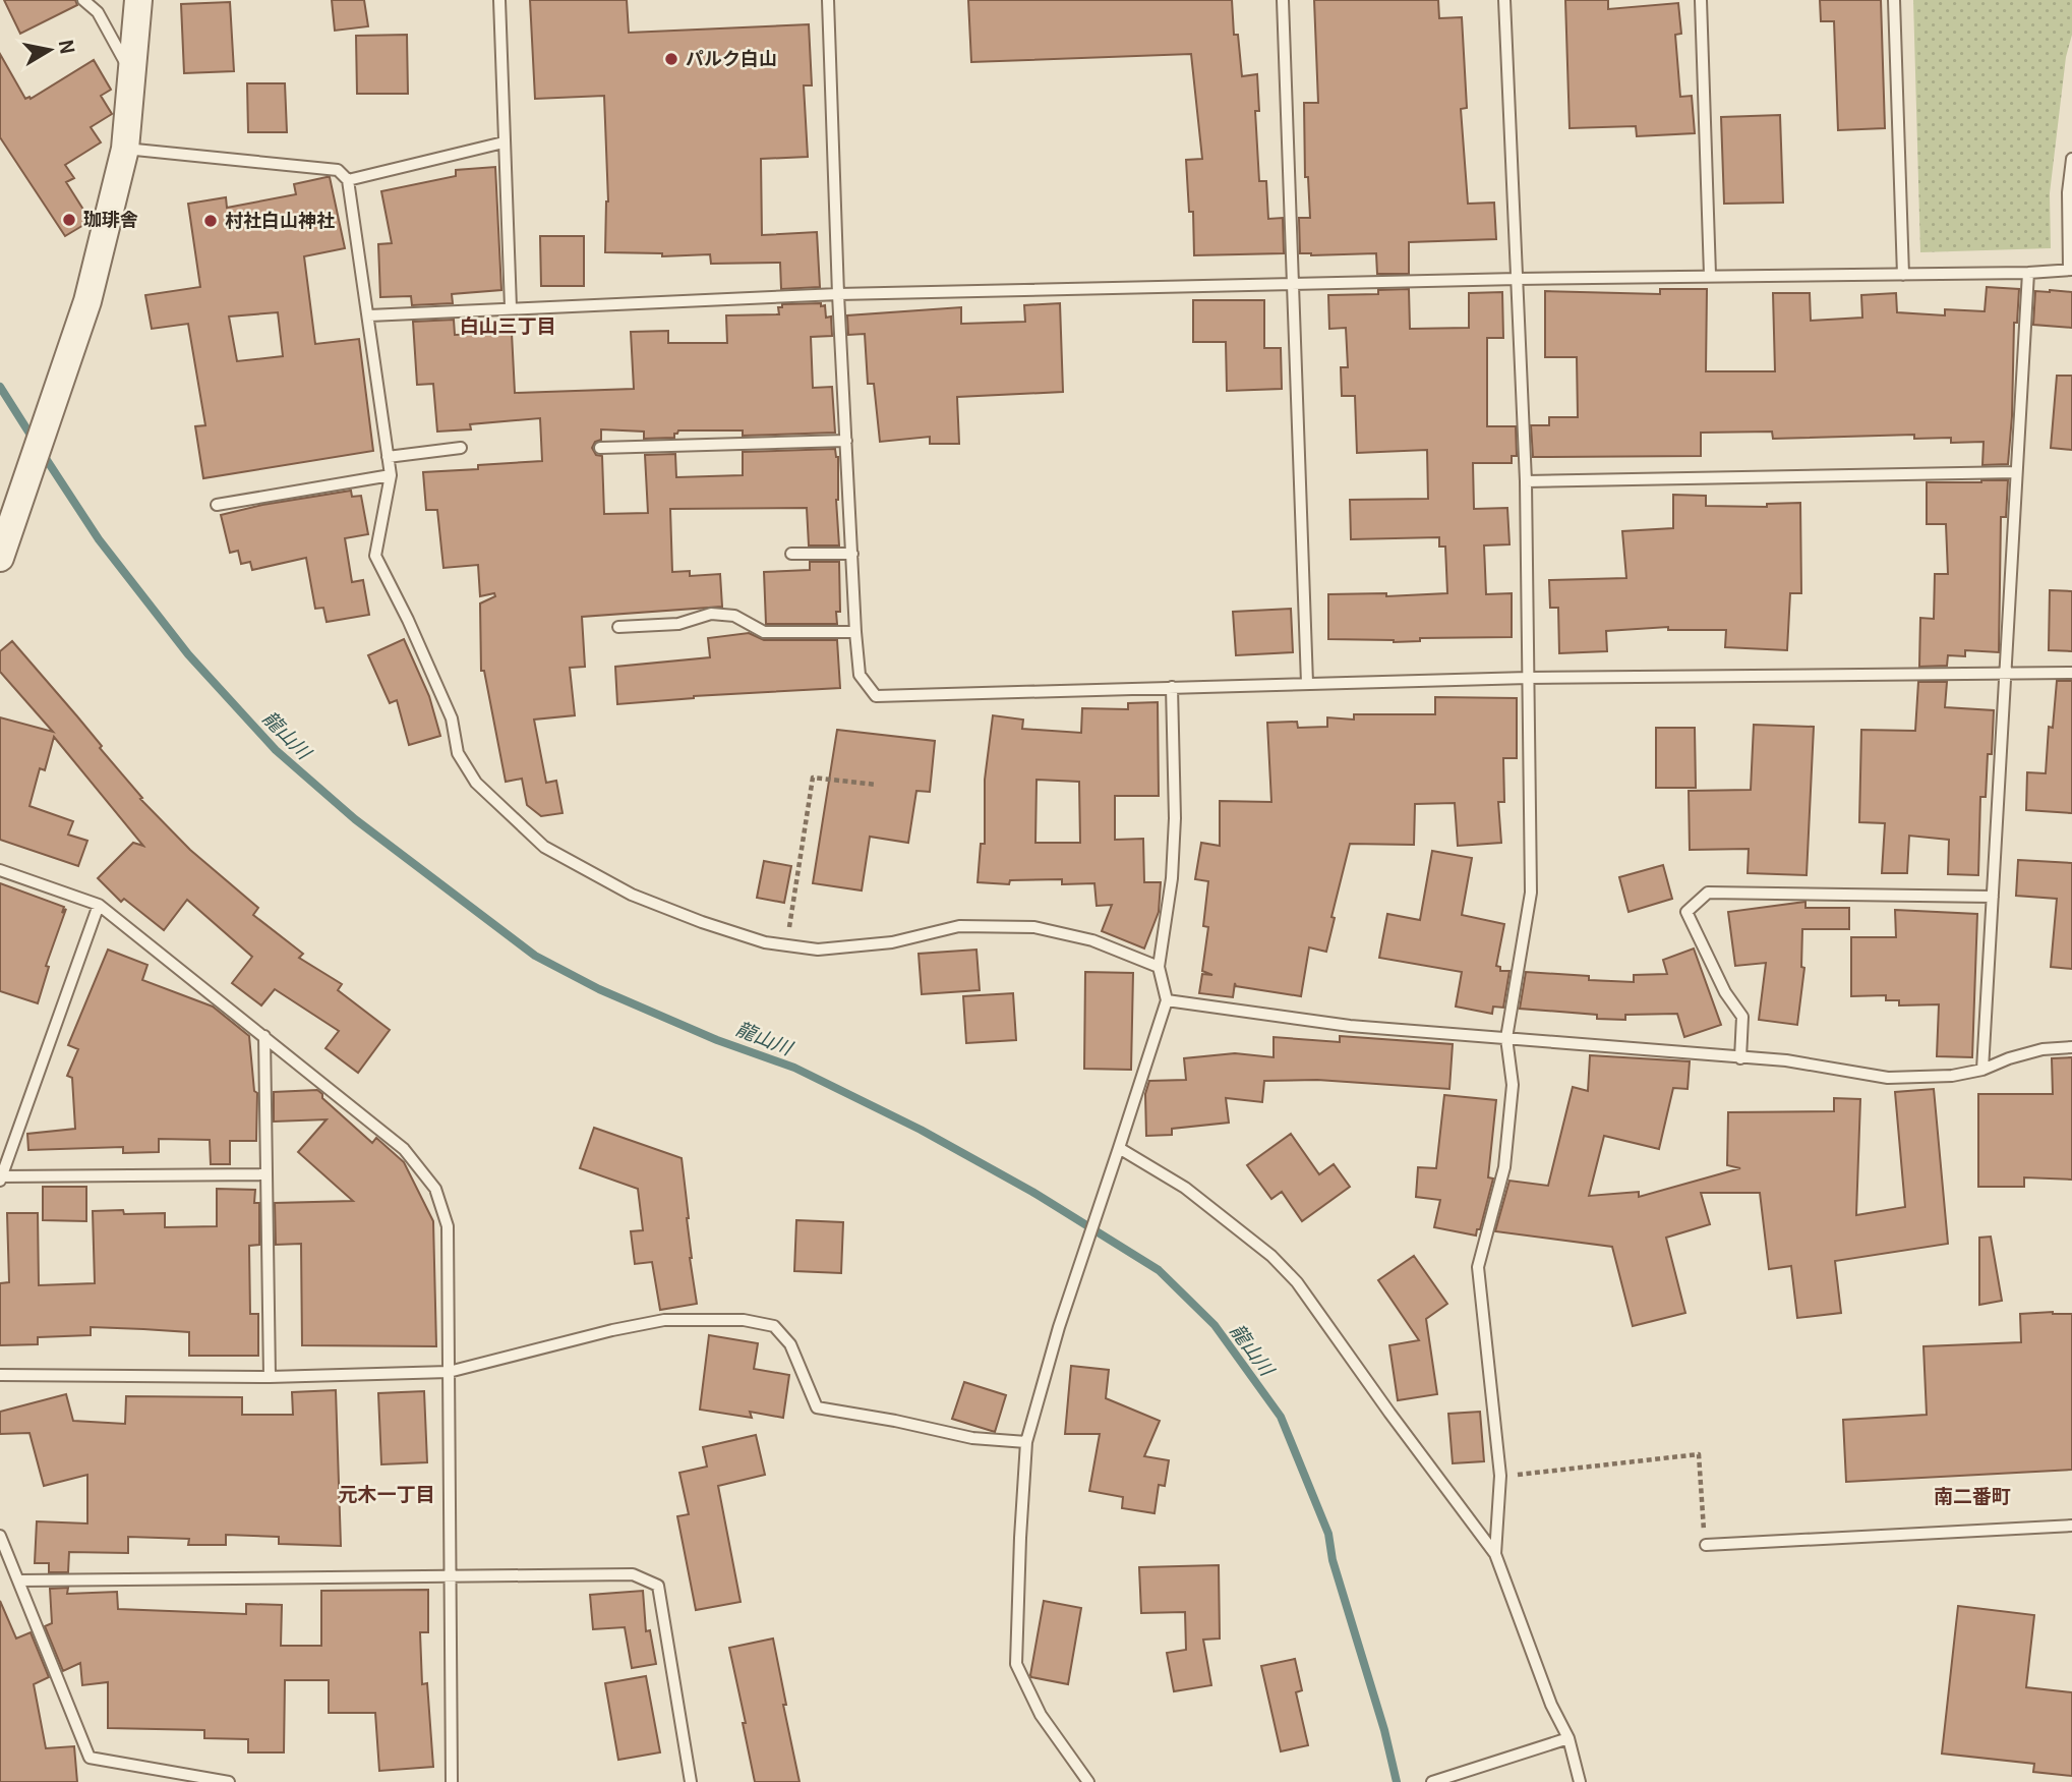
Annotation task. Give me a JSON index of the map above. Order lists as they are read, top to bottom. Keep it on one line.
{"districts":["白山三丁目","元木一丁目","南二番町"],"water":["龍山川"],"places":["パルク白山","珈琲舎","村社白山神社"],"north":"right"}
